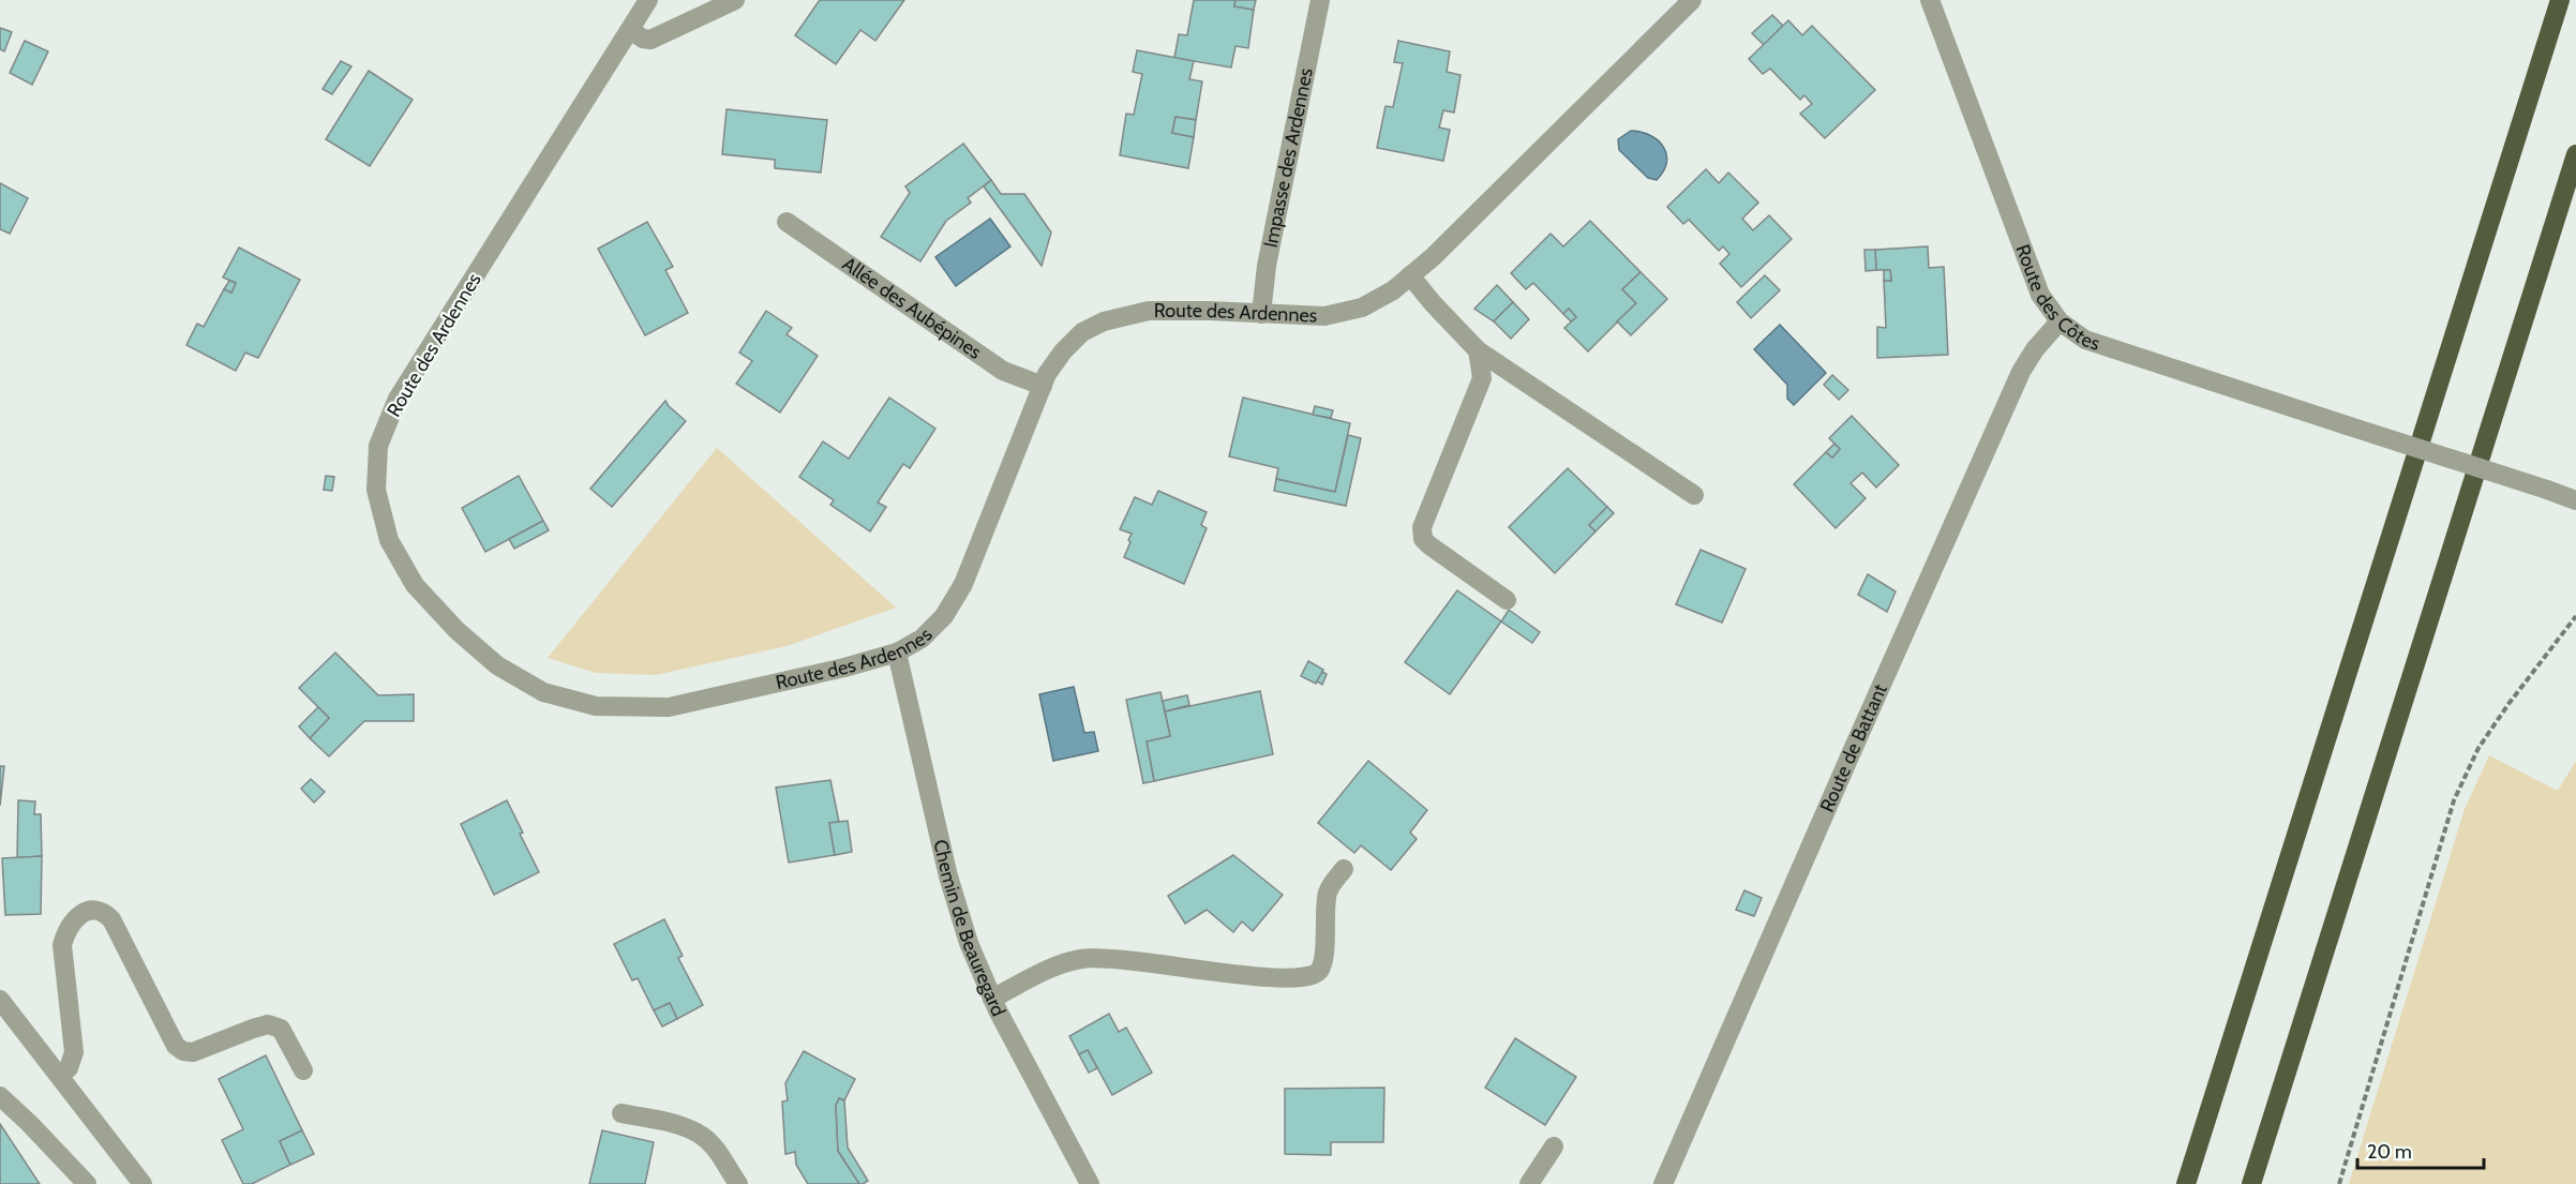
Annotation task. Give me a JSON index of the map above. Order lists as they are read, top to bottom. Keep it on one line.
{"streets":{"street":["Impasse des Ardennes","Route des Côtes","Allée des Aubépines","Route des Ardennes","Route de Battant","Chemin de Beauregard"]},"crossings":[["Impasse des Ardennes","Route des Ardennes"],["Route des Côtes","Route de Battant"],["Allée des Aubépines","Route des Ardennes"],["Route des Ardennes","Chemin de Beauregard"]],"scale_bar":"20 m"}
